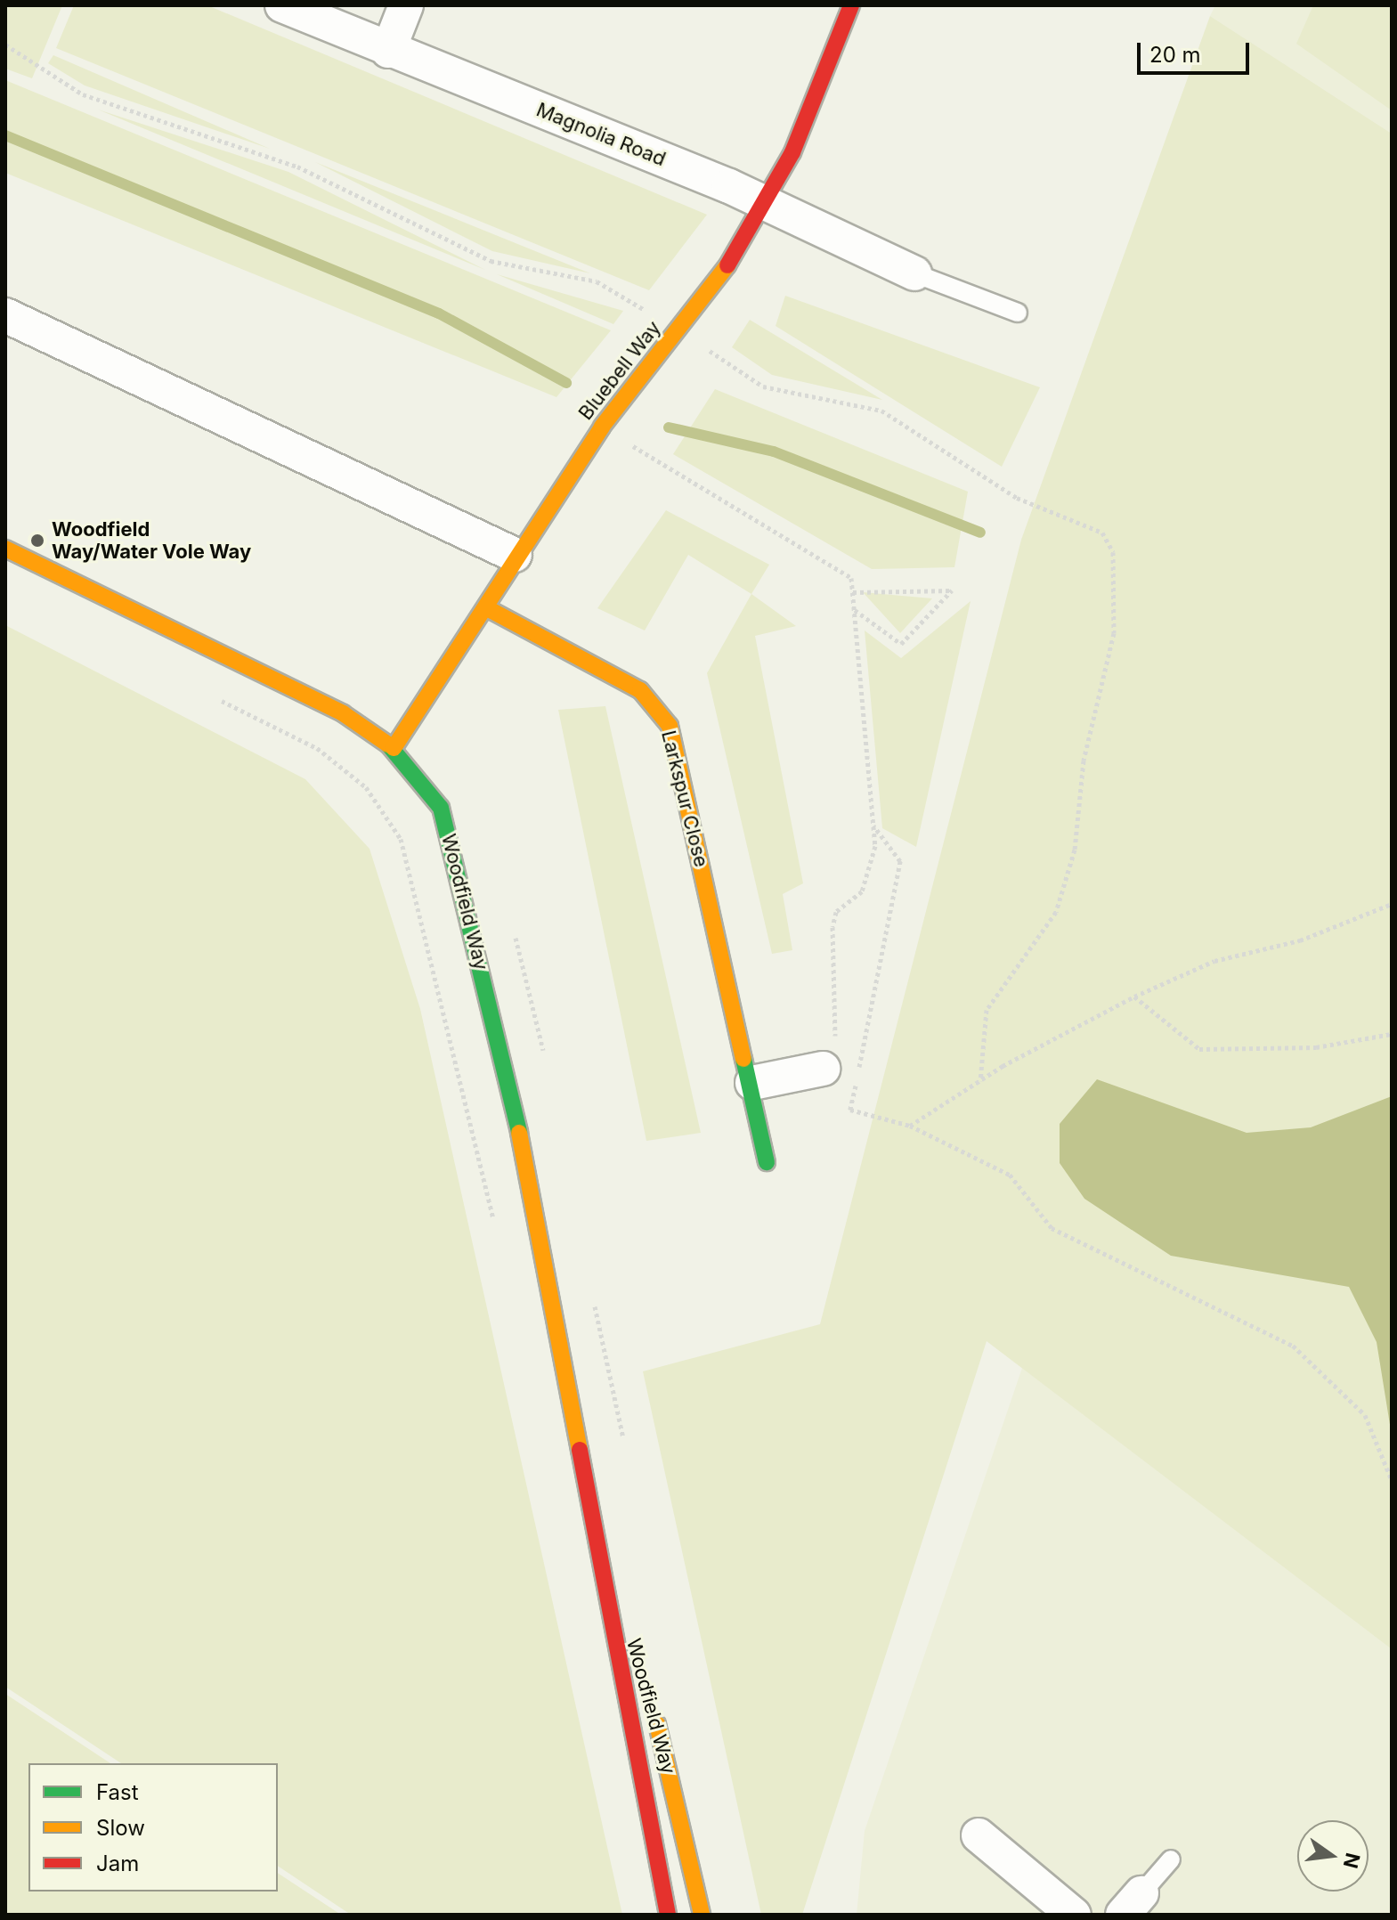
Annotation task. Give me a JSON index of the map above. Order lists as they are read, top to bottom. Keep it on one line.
{"streets":{"street":["Magnolia Road","Bluebell Way","Larkspur Close","Woodfield Way"]},"crossings":[["Magnolia Road","Bluebell Way"],["Bluebell Way","Larkspur Close"],["Bluebell Way","Woodfield Way"]],"places":["Woodfield Way/Water Vole Way"],"legend":["Fast","Slow","Jam"],"scale_bar":"20 m","north":"right"}
